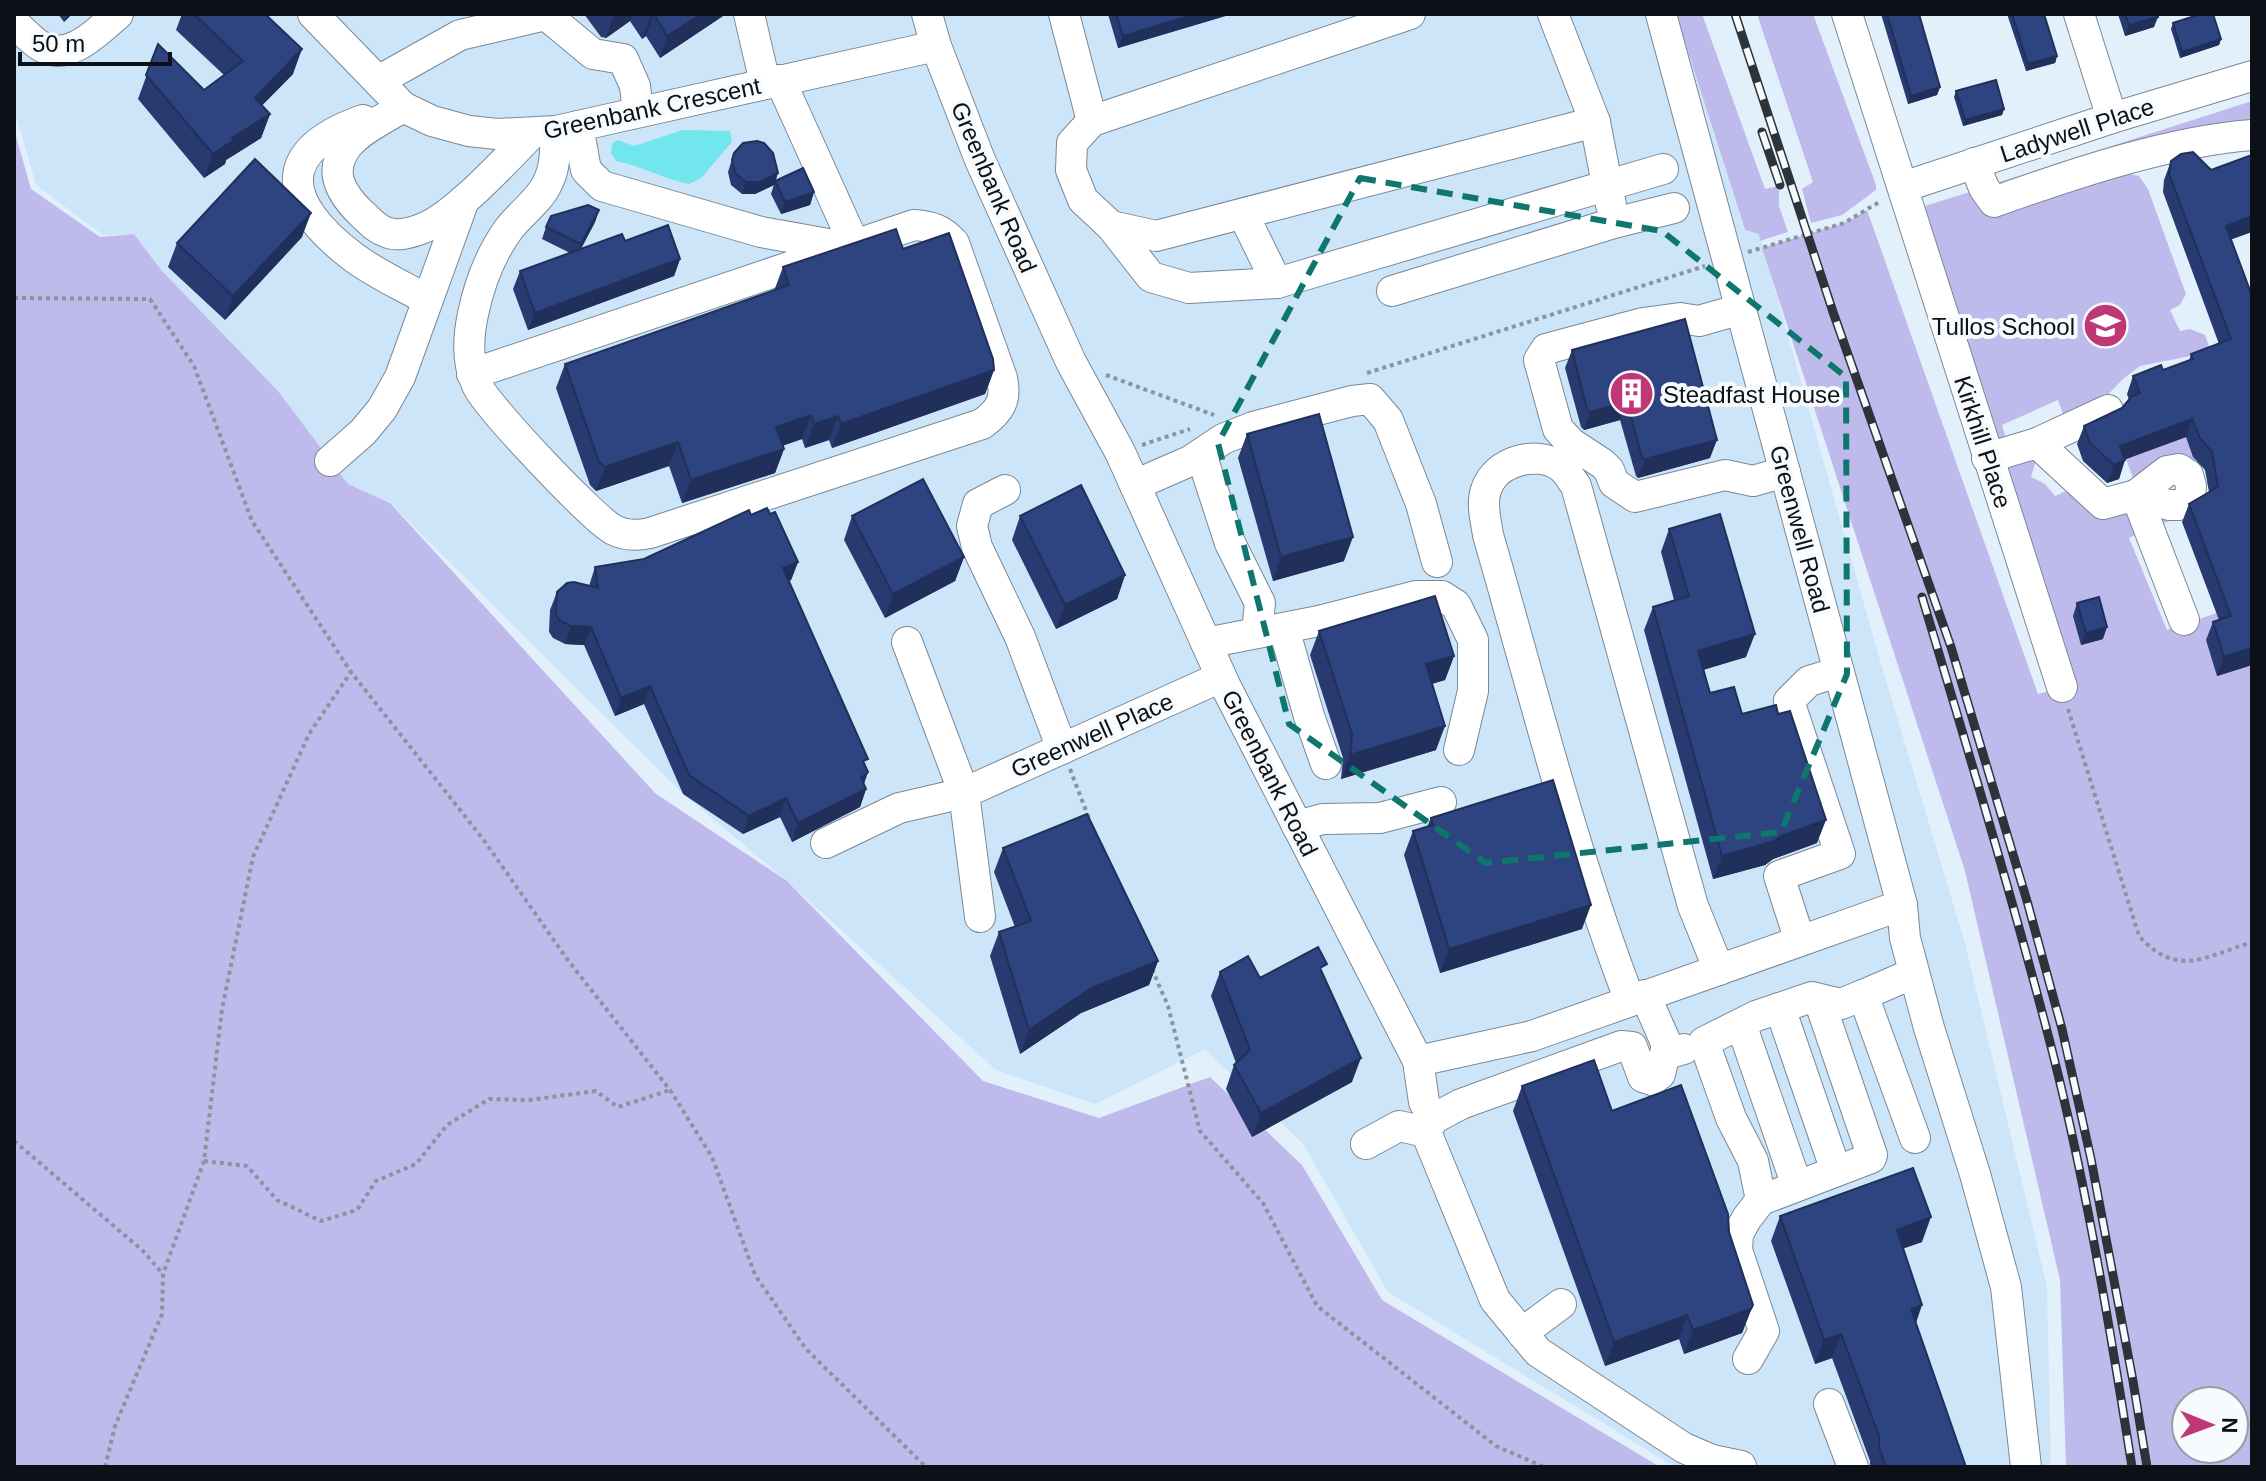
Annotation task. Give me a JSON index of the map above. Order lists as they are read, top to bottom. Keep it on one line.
{"streets":{"street":["Greenbank Crescent","Ladywell Place","Greenbank Road","Kirkhill Place","Greenwell Road","Greenwell Place"]},"crossings":[["Greenbank Crescent","Greenbank Road"],["Ladywell Place","Kirkhill Place"],["Greenbank Road","Greenwell Place"]],"places":{"school or university":["Tullos School"],"building":["Steadfast House"]},"scale_bar":"50 m","north":"right"}
